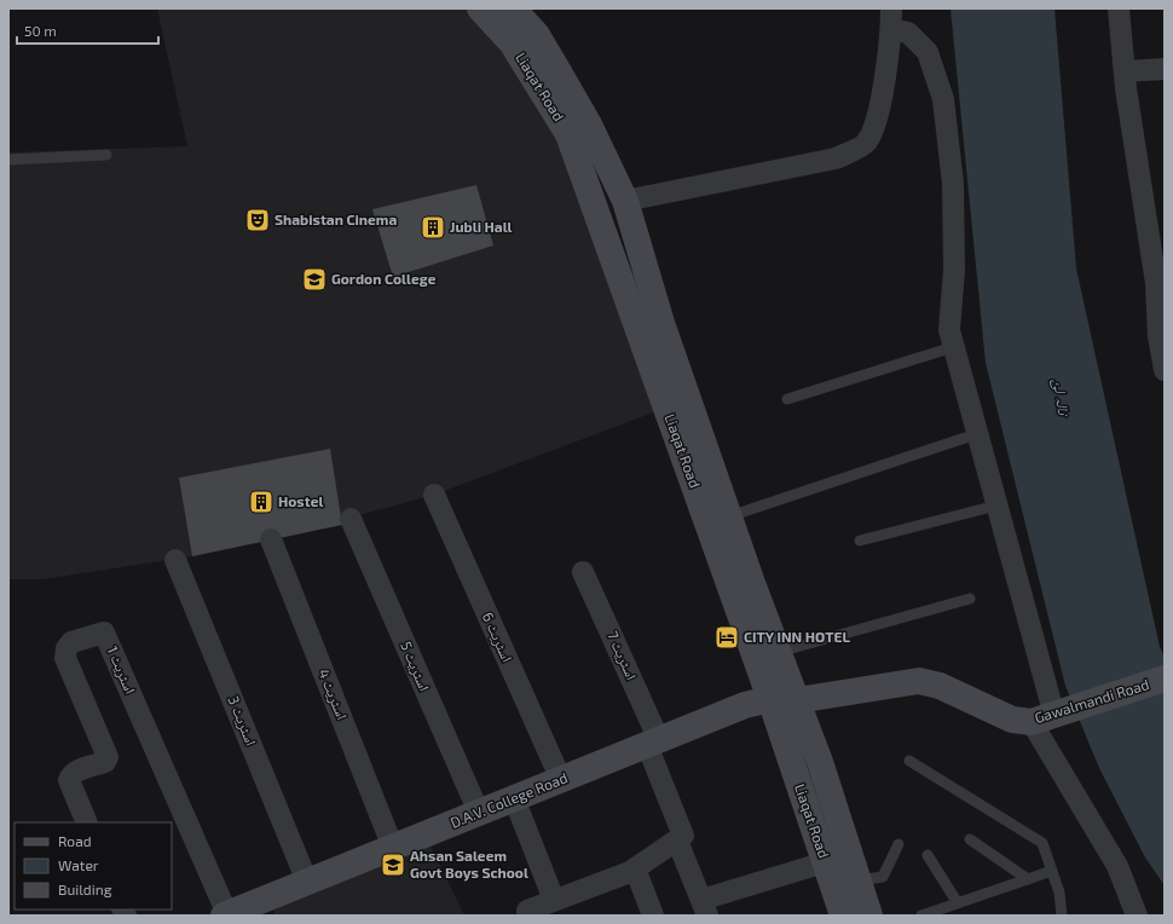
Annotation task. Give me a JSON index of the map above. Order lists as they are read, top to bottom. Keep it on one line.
{"streets":{"main road":["Liaqat Road","Gawalmandi Road","D.A.V. College Road"],"street":["اسٹریٹ 6","اسٹریٹ 7","اسٹریٹ 5","اسٹریٹ 1","اسٹریٹ 4","اسٹریٹ 3"]},"crossings":[["Liaqat Road","Gawalmandi Road"],["Liaqat Road","D.A.V. College Road"],["اسٹریٹ 6","D.A.V. College Road"],["اسٹریٹ 7","D.A.V. College Road"],["اسٹریٹ 5","D.A.V. College Road"],["اسٹریٹ 1","D.A.V. College Road"],["اسٹریٹ 4","D.A.V. College Road"],["Gawalmandi Road","D.A.V. College Road"],["اسٹریٹ 3","D.A.V. College Road"]],"water":["نالہ لئ"],"places":{"theatre":["Shabistan Cinema"],"building":["Jubli Hall","Hostel"],"school or university":["Gordon College","Ahsan Saleem Govt Boys School"],"hotel":["CITY INN HOTEL"]},"legend":["Road","Water","Building"],"scale_bar":"50 m"}
